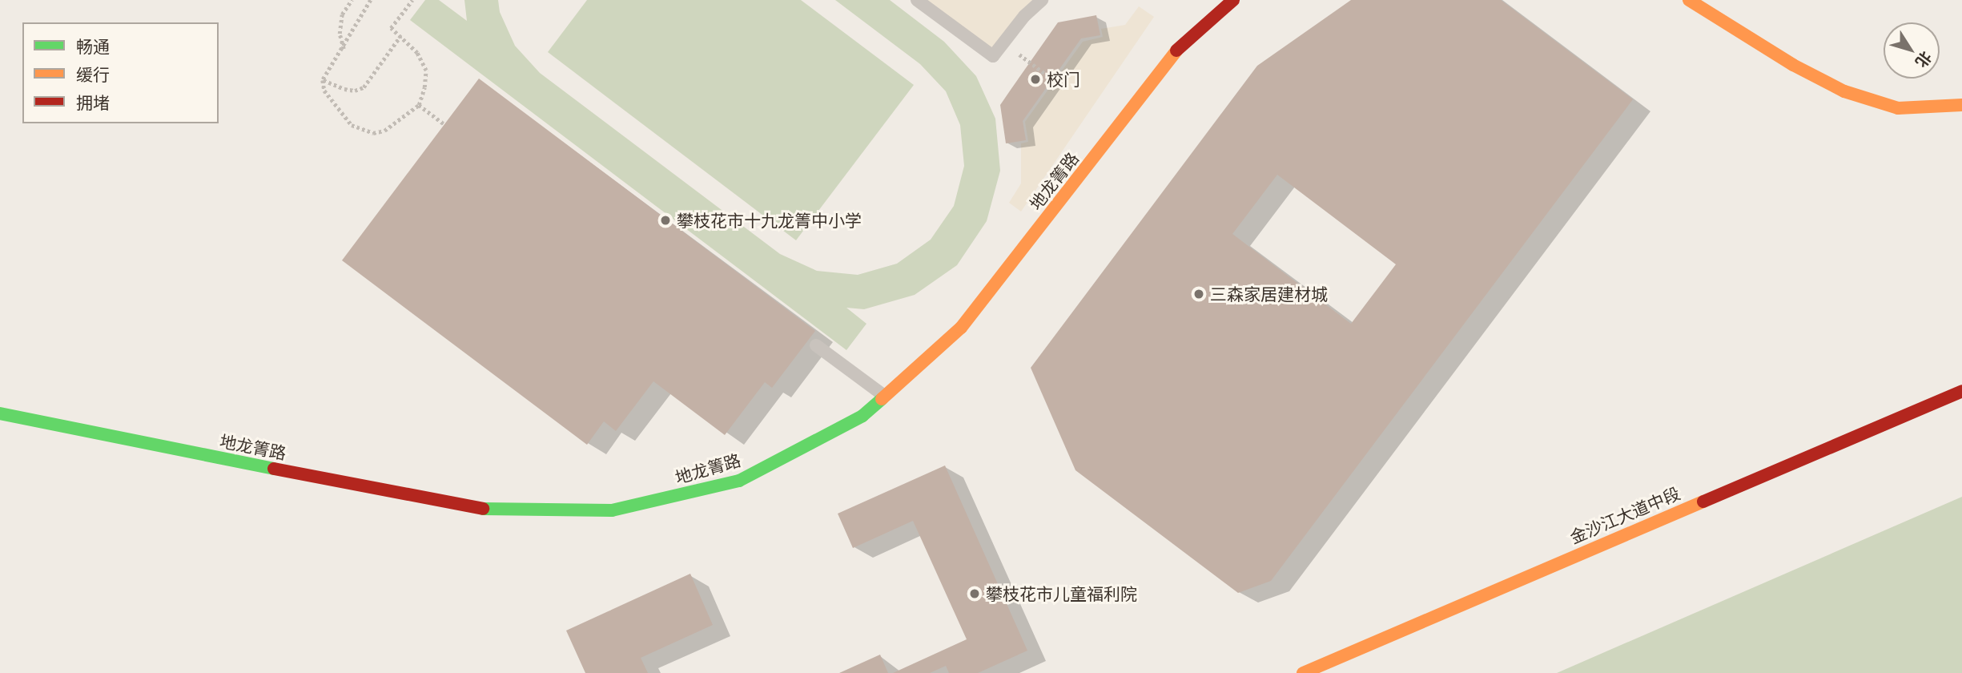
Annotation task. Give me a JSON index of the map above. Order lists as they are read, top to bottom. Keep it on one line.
{"streets":{"street":["地龙箐路","金沙江大道中段"]},"places":["校门","攀枝花市十九龙箐中小学","三森家居建材城","攀枝花市儿童福利院"],"legend":["畅通","缓行","拥堵"],"north":"bottom right"}
